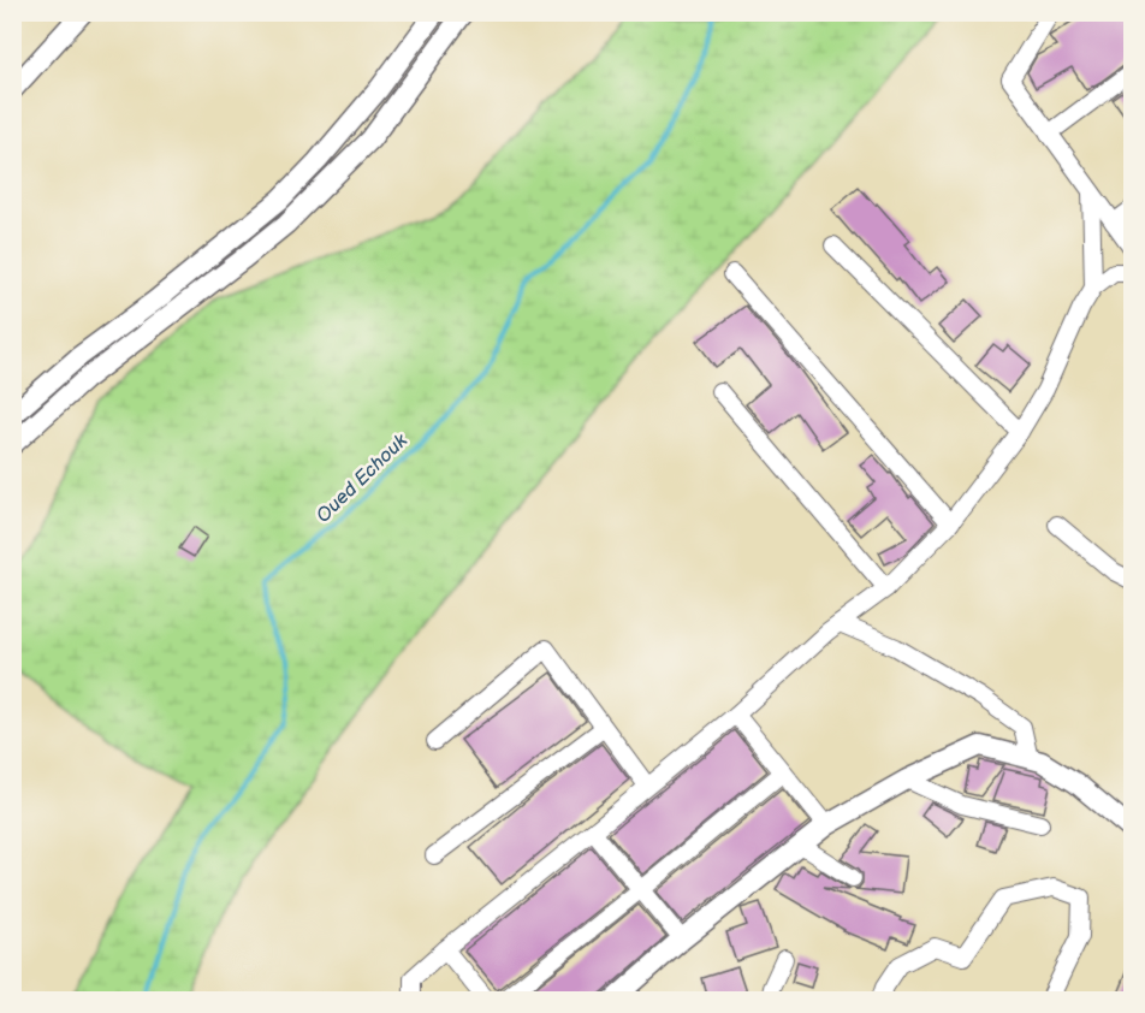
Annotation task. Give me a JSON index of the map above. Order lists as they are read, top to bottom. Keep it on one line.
{"water":["Oued Echouk"]}
